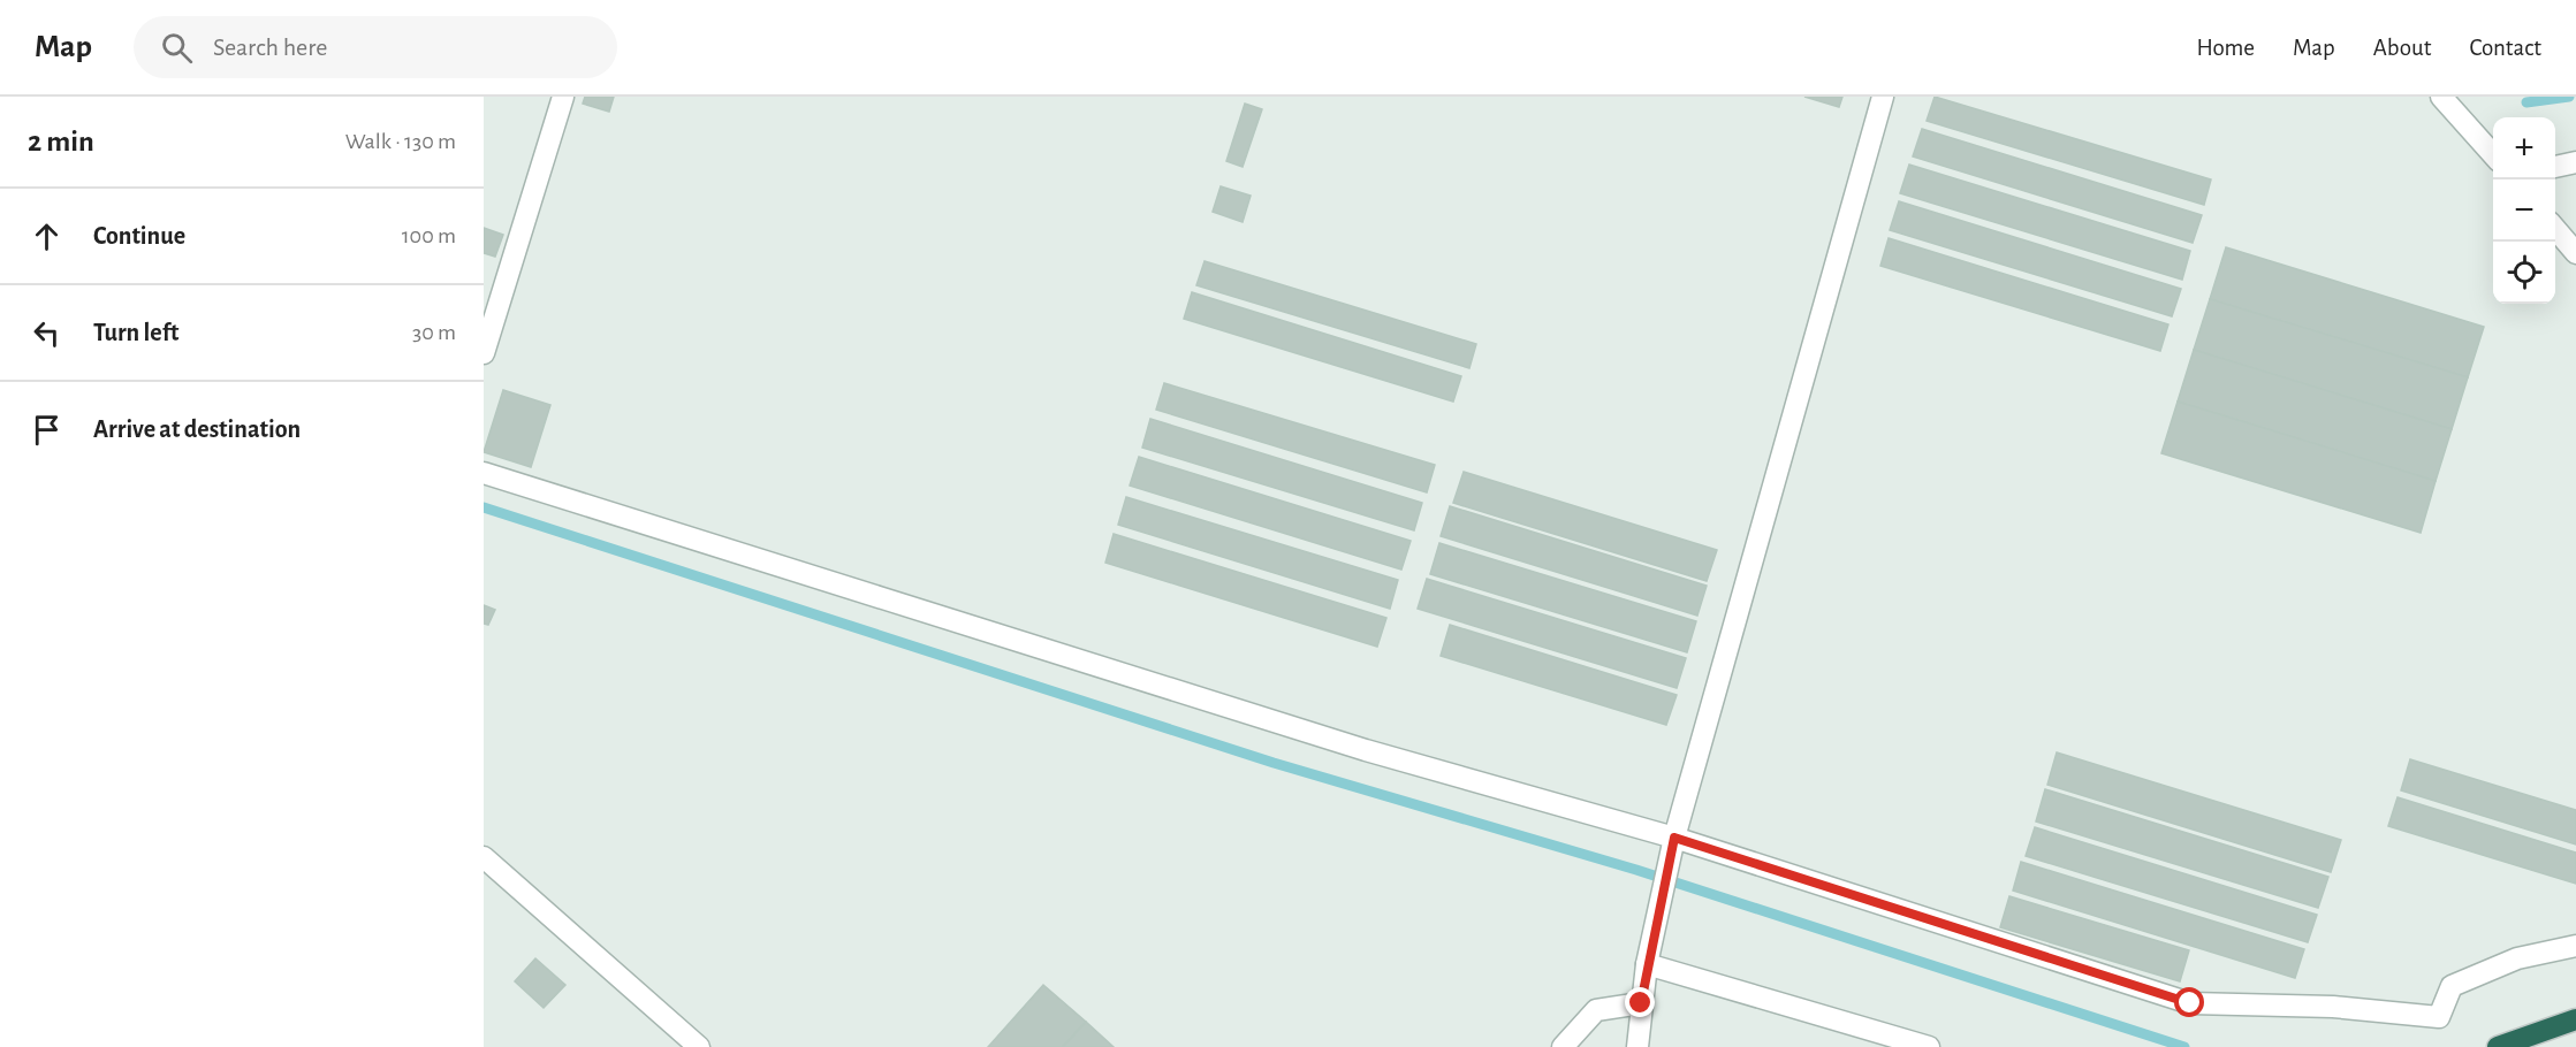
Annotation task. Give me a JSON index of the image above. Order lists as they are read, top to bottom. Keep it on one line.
{"page":{"header":"Map","search":"Search here","nav":["Home","Map","About","Contact"],"heading":["2 min","Walk · 130 m"],"map_buttons":["+","−"],"list":[["Continue","100 m"],["Turn left","30 m"],"Arrive at destination"]}}
